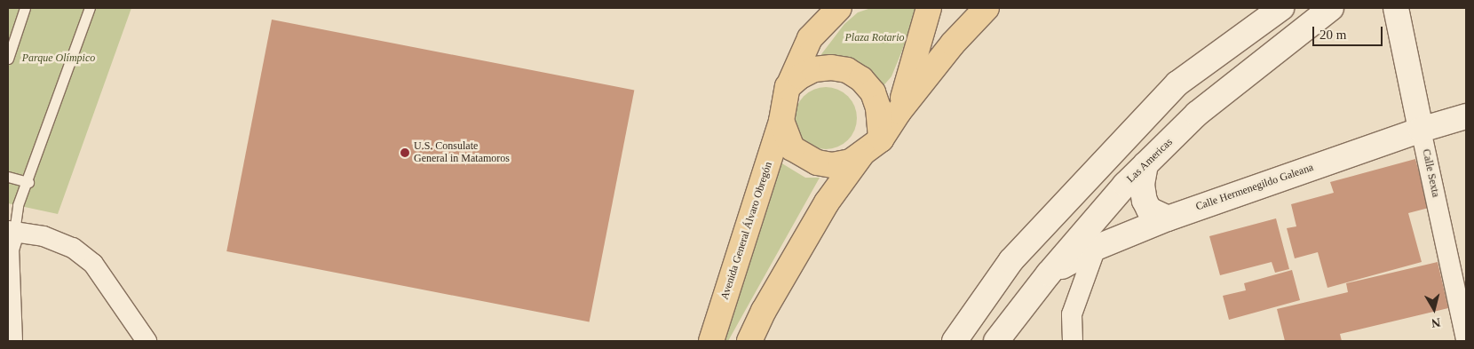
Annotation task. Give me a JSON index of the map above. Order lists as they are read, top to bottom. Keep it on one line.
{"streets":{"main road":["Las Americas","Calle Sexta","Calle Hermenegildo Galeana","Avenida General Álvaro Obregón"]},"crossings":[["Las Americas","Calle Hermenegildo Galeana"],["Calle Sexta","Calle Hermenegildo Galeana"]],"parks":["Plaza Rotario","Parque Olímpico"],"places":["U.S. Consulate General in Matamoros"],"scale_bar":"20 m","north":"bottom"}
